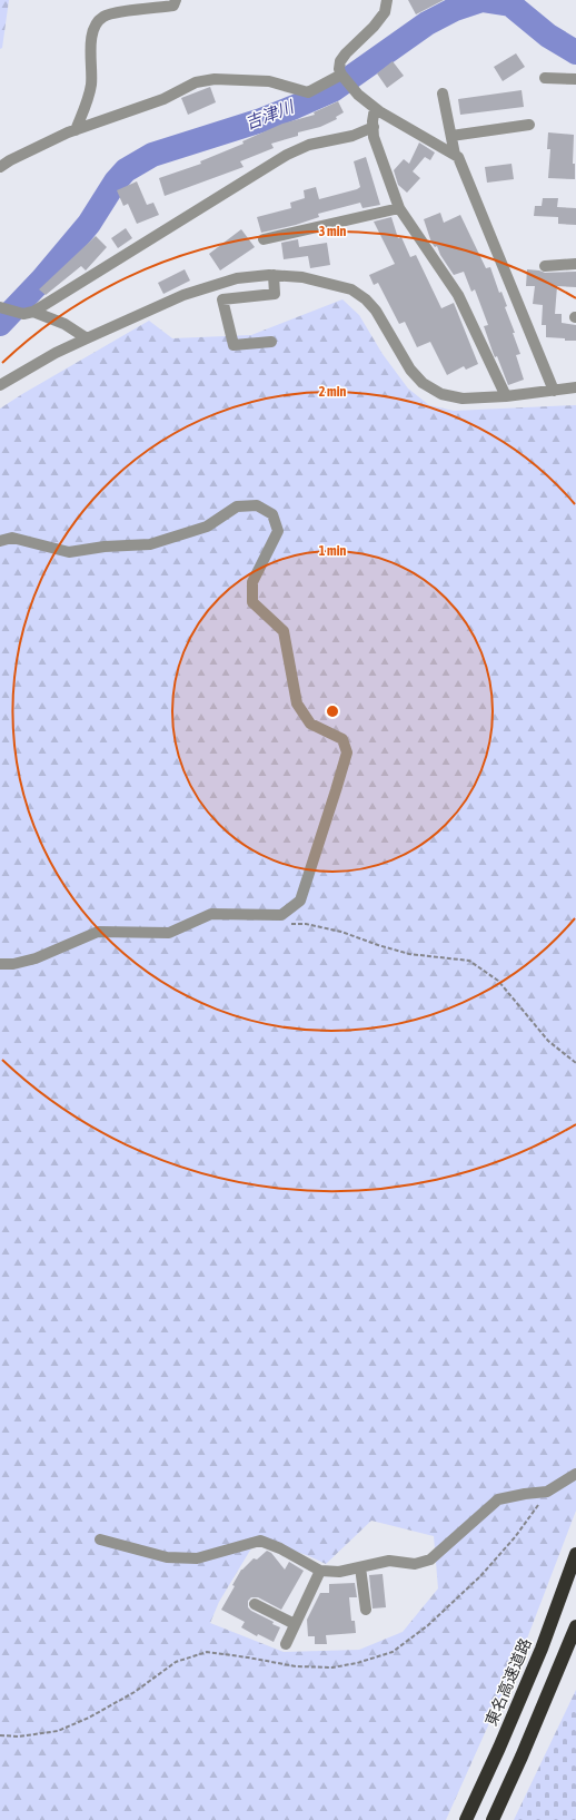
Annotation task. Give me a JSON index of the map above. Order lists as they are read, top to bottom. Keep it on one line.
{"streets":{"highway":["東名高速道路"]},"water":["吉津川"],"rings":["3 min","2 min","1 min"]}
